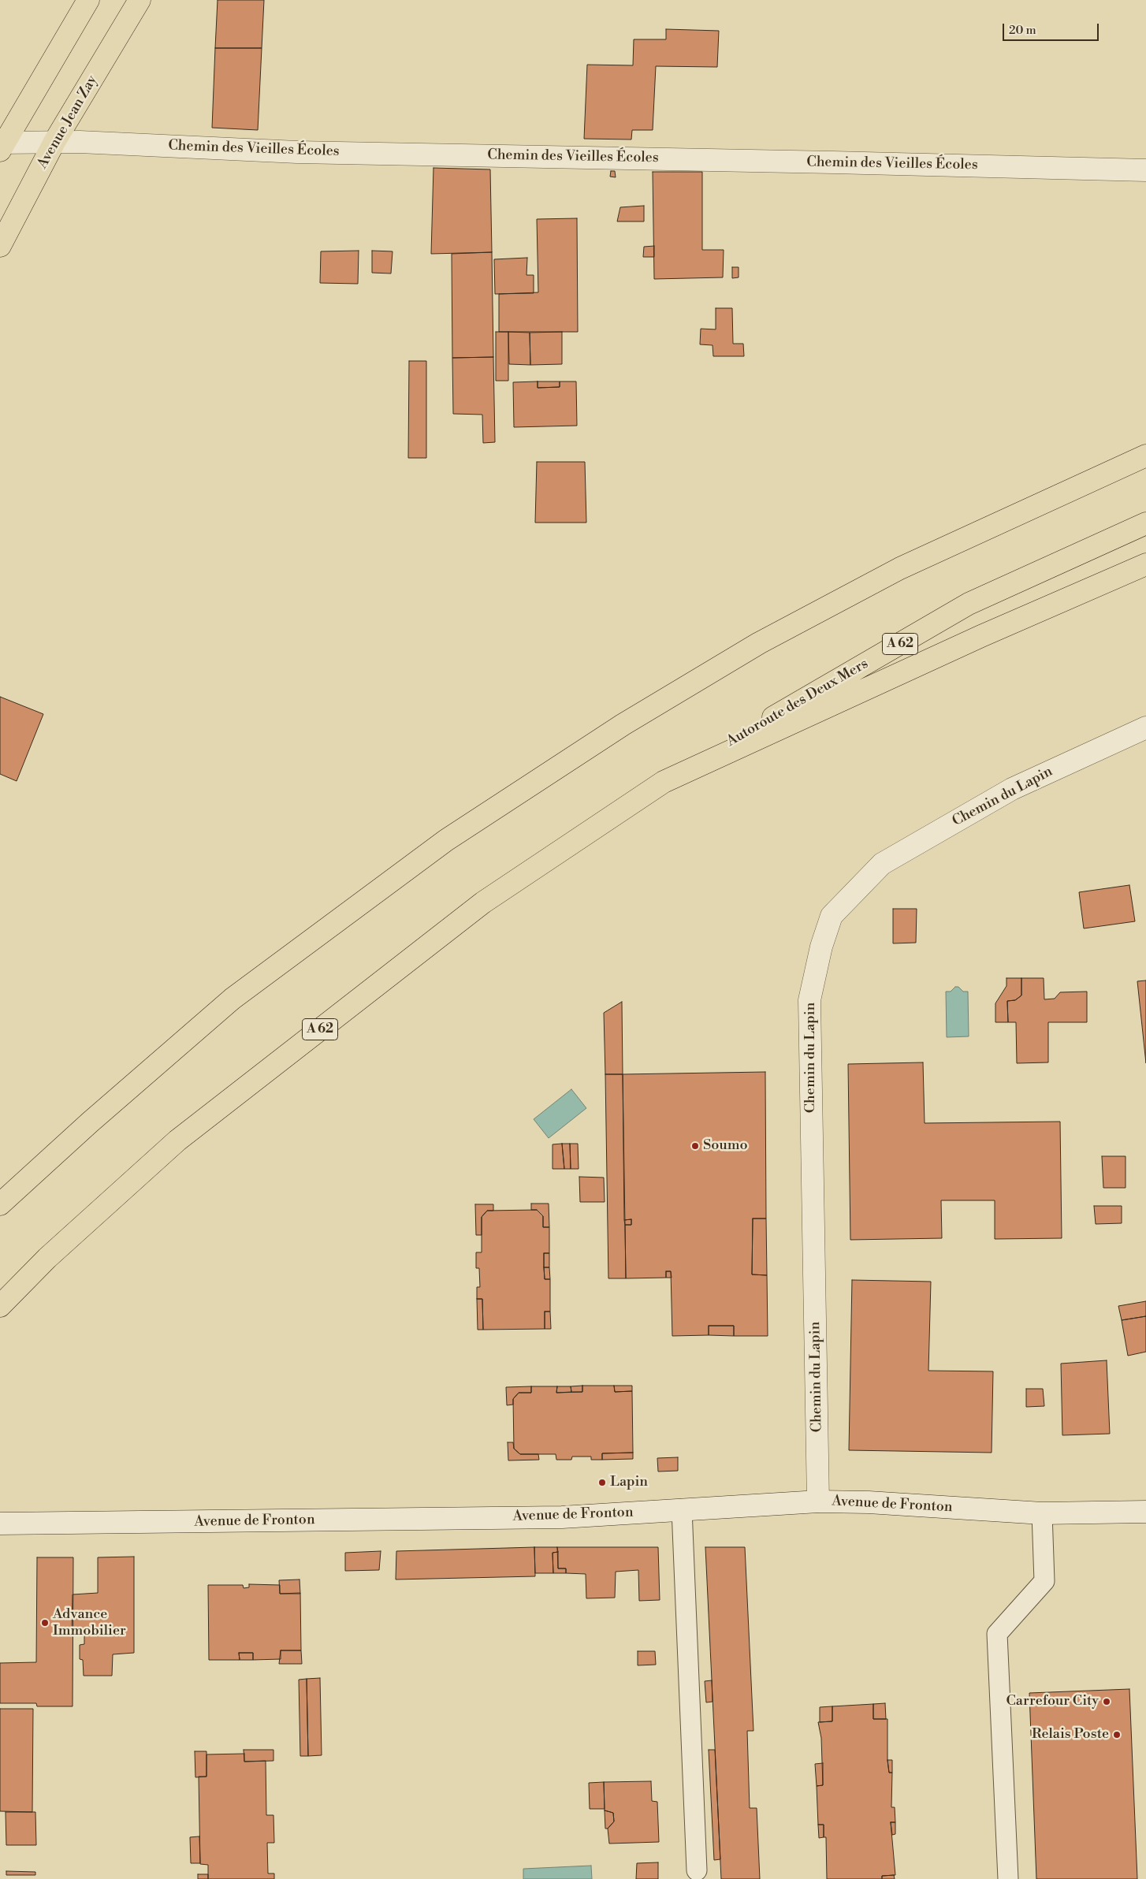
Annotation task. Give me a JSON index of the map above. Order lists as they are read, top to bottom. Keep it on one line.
{"streets":{"main road":["Avenue Jean Zay","A 62","Autoroute des Deux Mers"],"street":["Chemin des Vieilles Écoles","Chemin du Lapin","Avenue de Fronton"]},"crossings":[["Avenue Jean Zay","Chemin des Vieilles Écoles"],["A 62","Autoroute des Deux Mers"],["Chemin du Lapin","Avenue de Fronton"]],"places":["Soumo","Lapin","Advance Immobilier","Carrefour City","Relais Poste"],"scale_bar":"20 m"}
